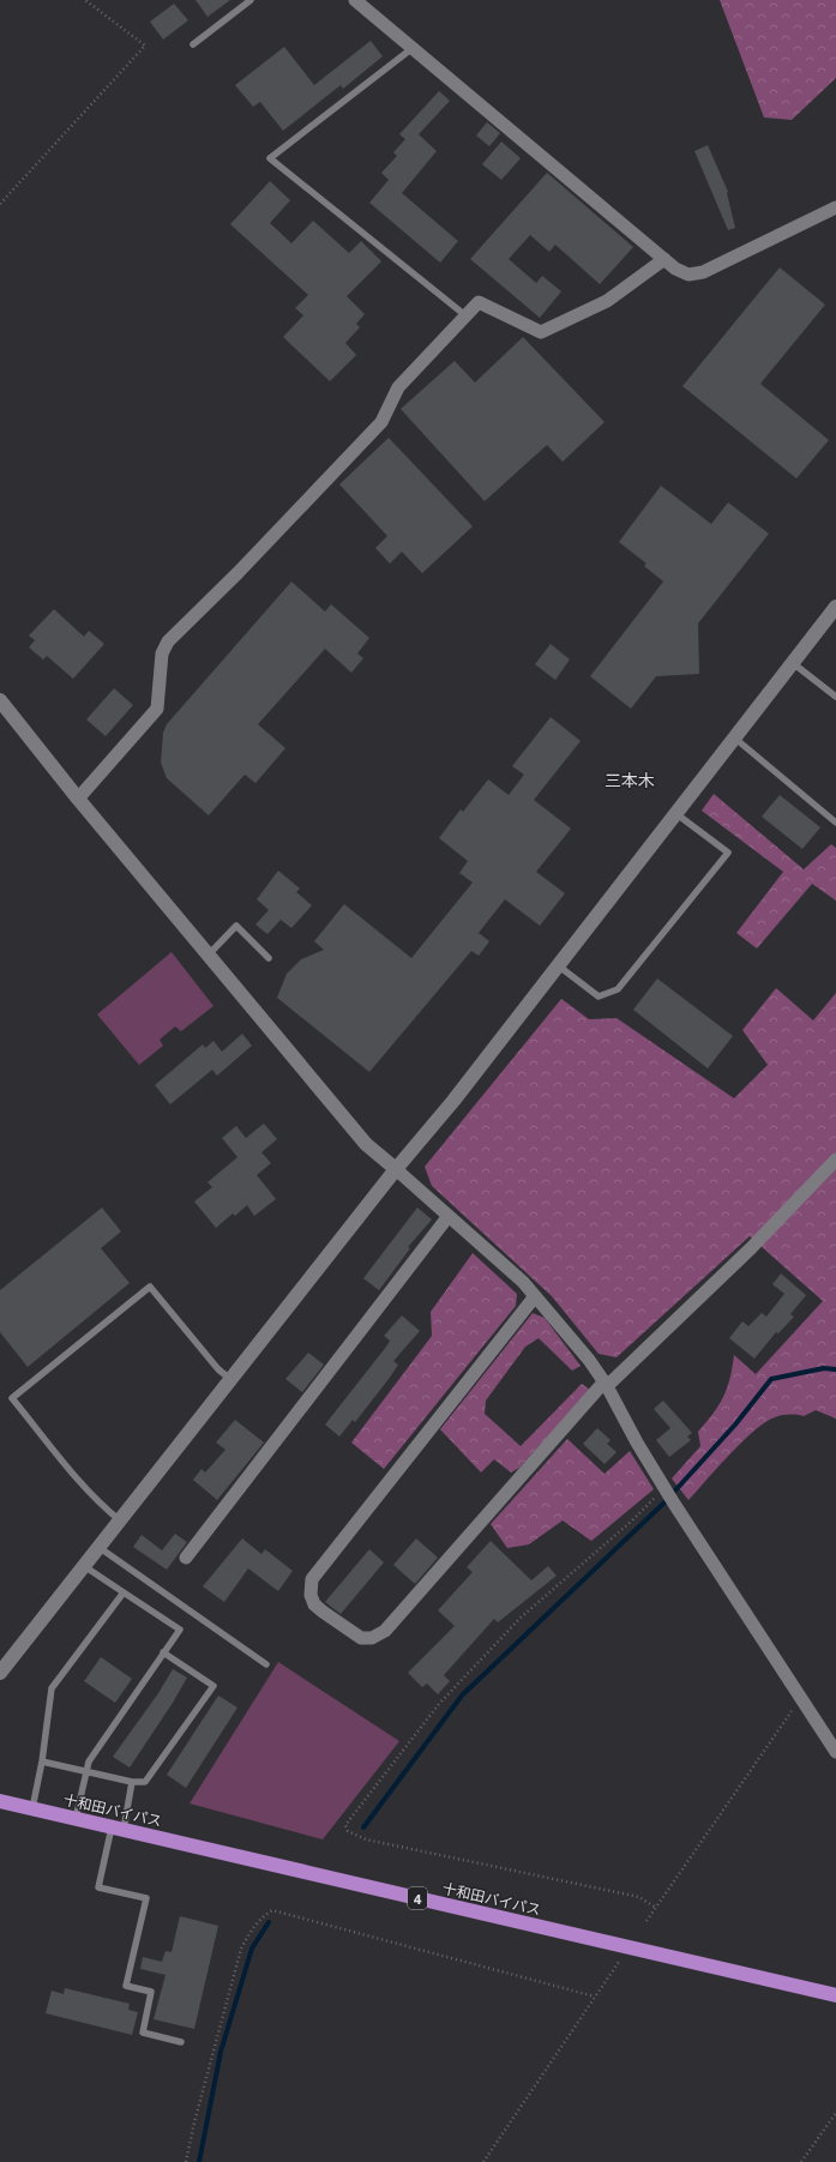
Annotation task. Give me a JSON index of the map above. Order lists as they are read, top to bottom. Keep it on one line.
{"streets":{"highway":["十和田バイパス","4"]},"districts":["三本木"]}
